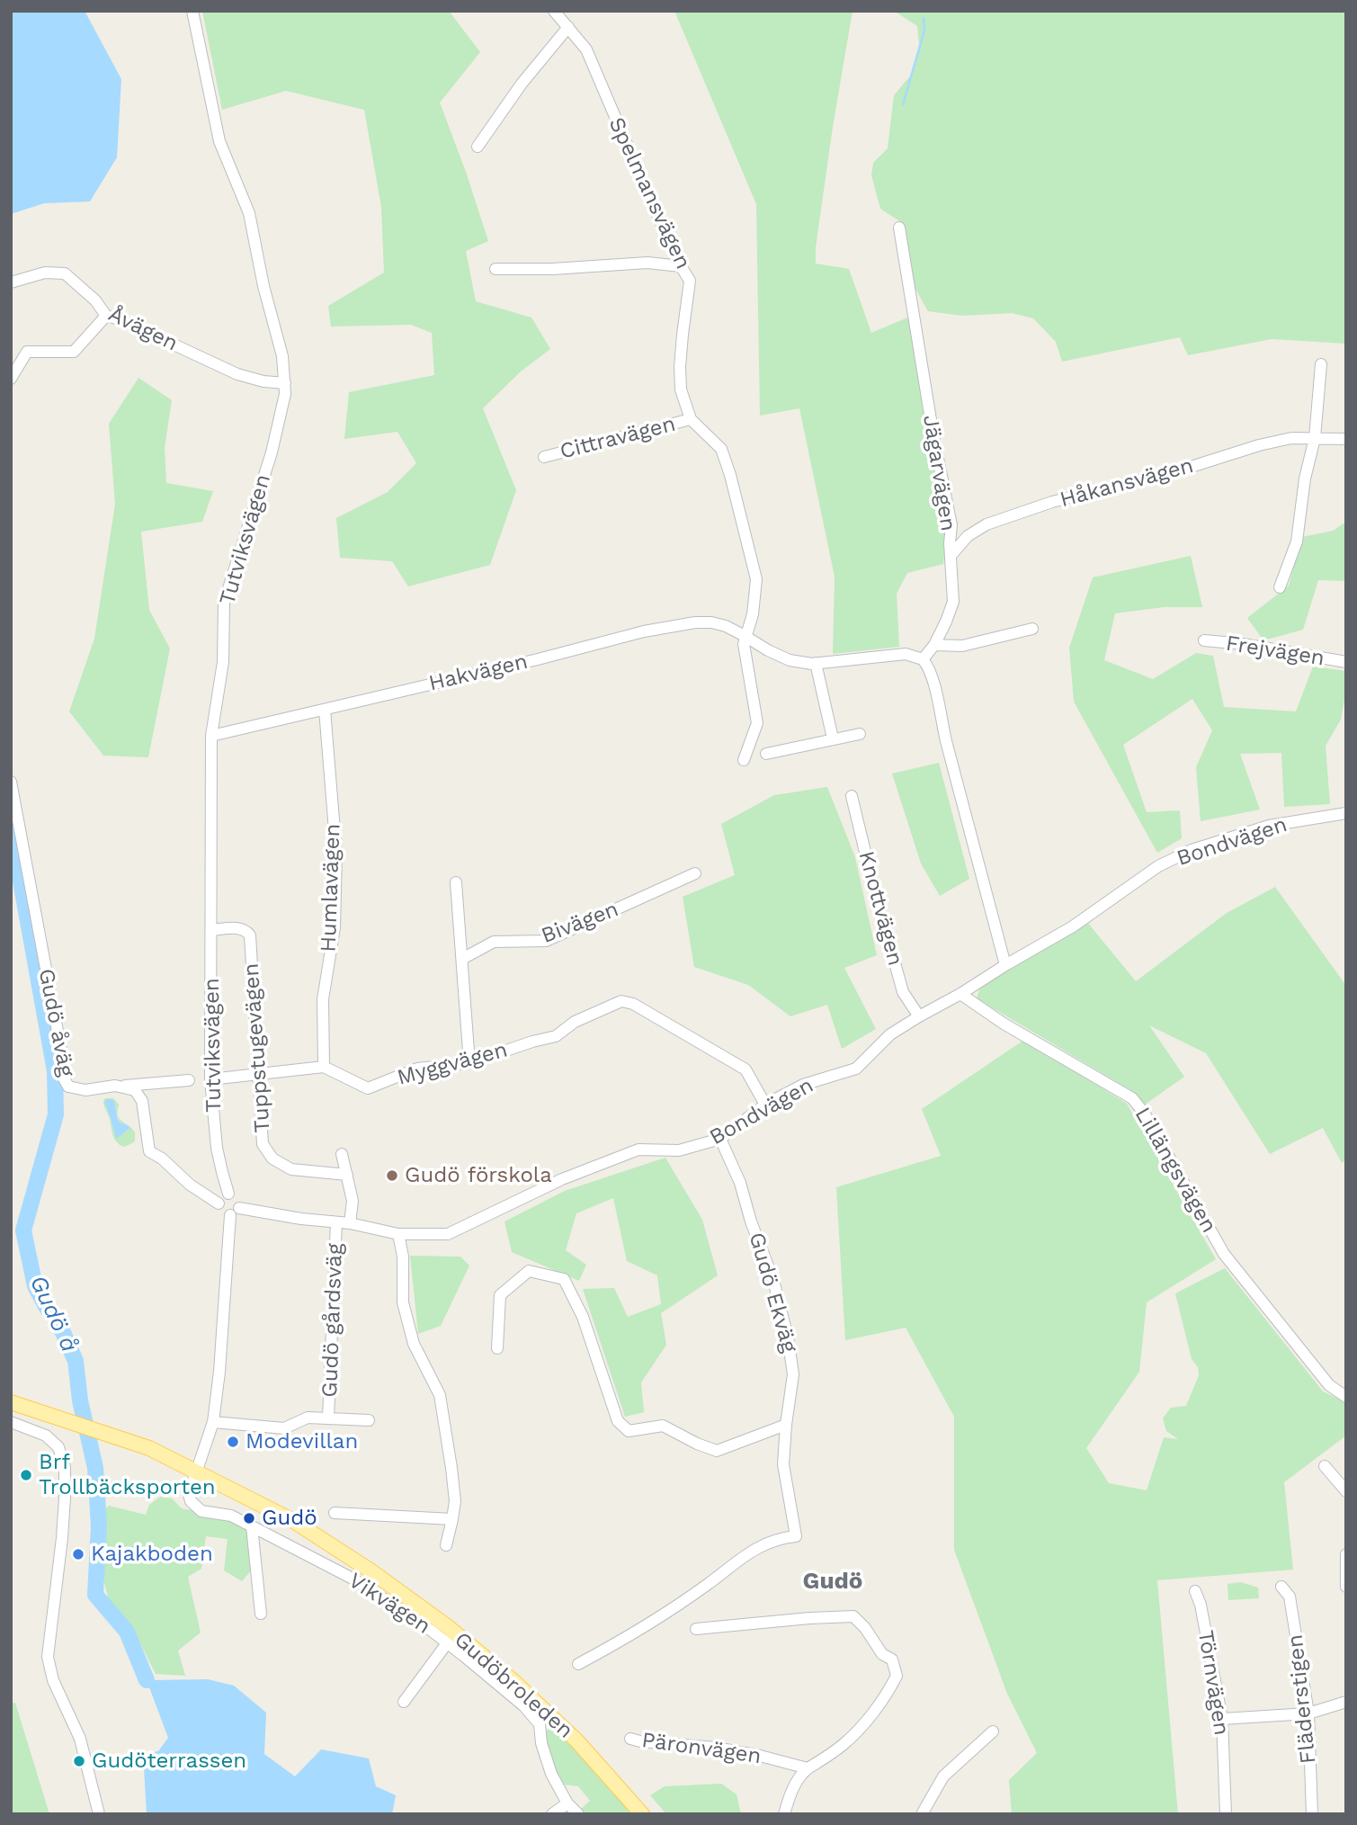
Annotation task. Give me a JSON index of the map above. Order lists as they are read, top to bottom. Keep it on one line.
{"streets":{"main road":["Gudöbroleden"],"street":["Spelmansvägen","Åvägen","Cittravägen","Jägarvägen","Håkansvägen","Tutviksvägen","Frejvägen","Hakvägen","Bondvägen","Humlavägen","Knottvägen","Bivägen","Gudö åväg","Tuppstugevägen","Myggvägen","Lillängsvägen","Gudö Ekväg","Gudö gårdsväg","Vikvägen","Törnvägen","Fläderstigen","Päronvägen"]},"crossings":[["Spelmansvägen","Cittravägen"],["Spelmansvägen","Hakvägen"],["Åvägen","Tutviksvägen"],["Jägarvägen","Håkansvägen"],["Jägarvägen","Hakvägen"],["Tutviksvägen","Hakvägen"],["Tutviksvägen","Bondvägen"],["Tutviksvägen","Tuppstugevägen"],["Hakvägen","Humlavägen"],["Bondvägen","Knottvägen"],["Bondvägen","Myggvägen"],["Bondvägen","Lillängsvägen"],["Bondvägen","Gudö Ekväg"],["Bondvägen","Gudö gårdsväg"],["Humlavägen","Myggvägen"],["Vikvägen","Gudöbroleden"]],"districts":["Gudö"],"water":["Gudö å"],"places":["Gudö förskola","Modevillan","Brf Trollbäcksporten","Gudö","Kajakboden","Gudöterrassen"]}
